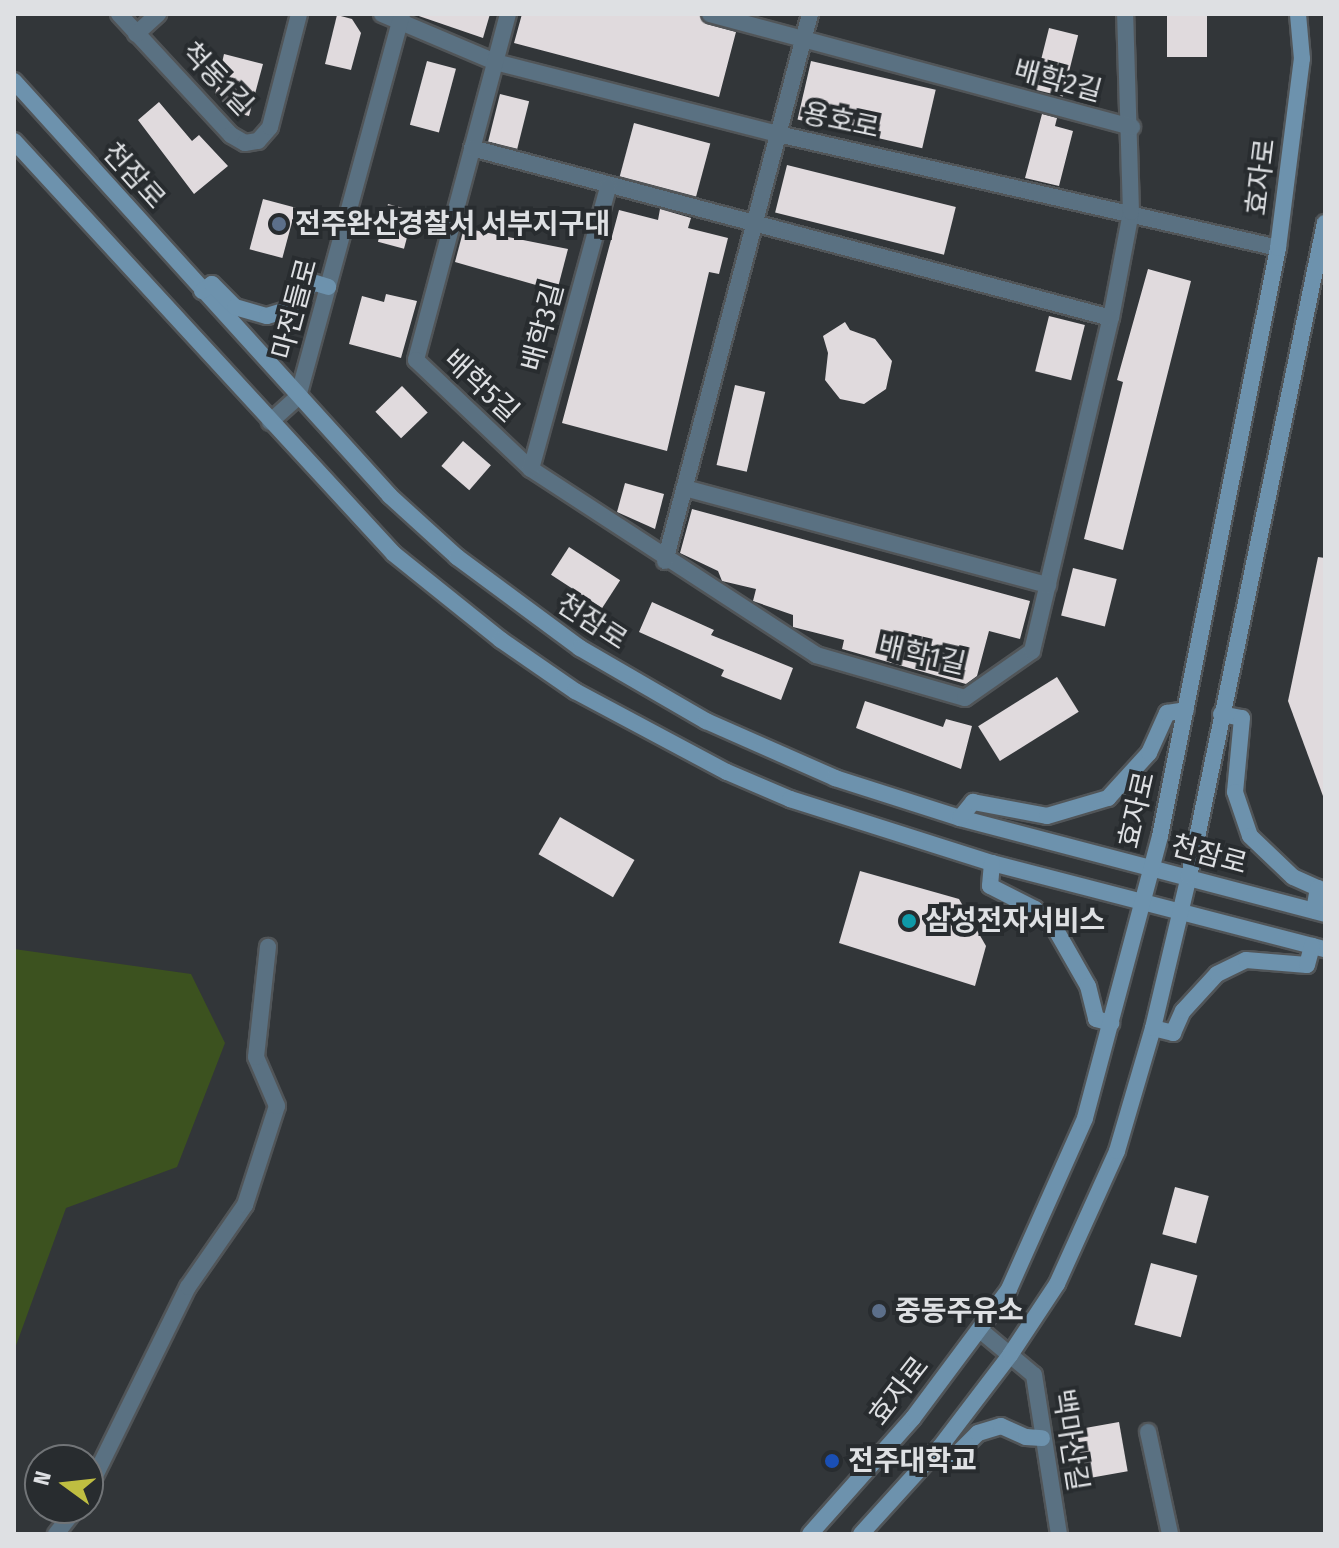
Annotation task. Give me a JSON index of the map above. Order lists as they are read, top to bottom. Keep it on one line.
{"streets":{"street":["척동1길","배학2길","용호로","천잠로","효자로","마전들로","배학3길","배학5길","배학1길","백마산길"]},"crossings":[["배학2길","용호로"],["배학2길","배학1길"],["용호로","효자로"],["용호로","마전들로"],["용호로","배학5길"],["용호로","배학1길"],["천잠로","효자로"],["천잠로","마전들로"],["효자로","백마산길"],["배학3길","배학5길"]],"places":["전주완산경찰서 서부지구대","삼성전자서비스","중동주유소","전주대학교"],"north":"left"}
